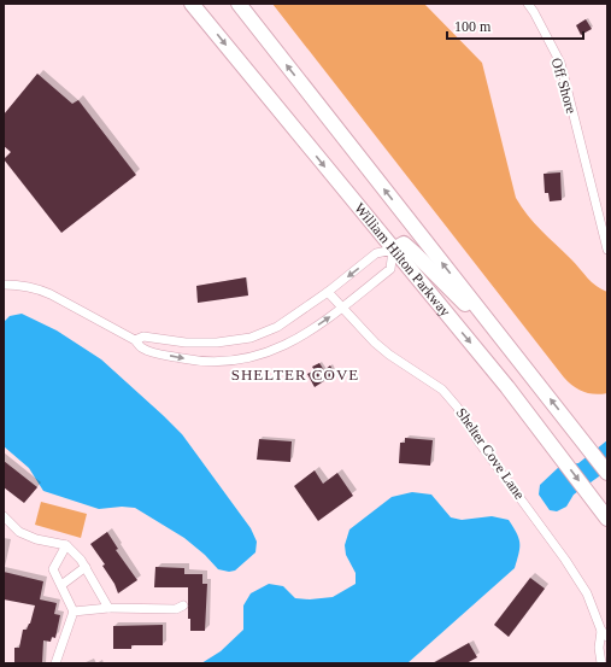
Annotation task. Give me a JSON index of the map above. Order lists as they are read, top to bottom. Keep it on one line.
{"streets":{"highway":["William Hilton Parkway"],"street":["Off Shore","Shelter Cove Lane"]},"districts":["SHELTER COVE"],"scale_bar":"100 m"}
